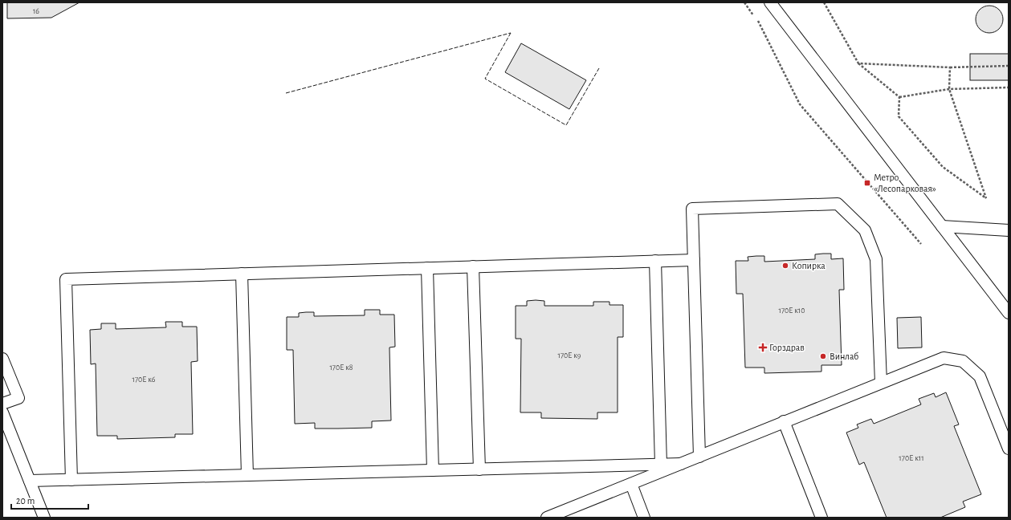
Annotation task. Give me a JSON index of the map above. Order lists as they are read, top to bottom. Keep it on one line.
{"places":{"transit":["Метро «Лесопарковая»"],"other":["Копирка","Винлаб"],"health":["Горздрав"]},"house_numbers":["16","170Е к10","170Е к9","170Е к8","170Е к6","170Е к11"],"scale_bar":"20 m"}
